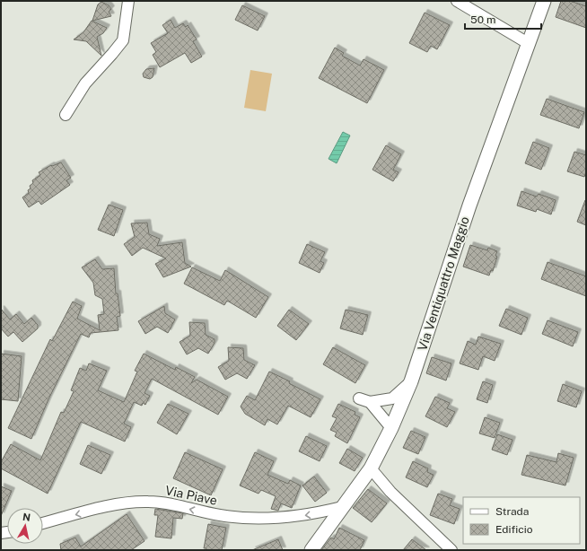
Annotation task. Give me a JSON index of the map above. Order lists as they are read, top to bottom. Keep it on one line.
{"streets":{"main road":["Via Ventiquattro Maggio"],"street":["Via Piave"]},"crossings":[["Via Ventiquattro Maggio","Via Piave"]],"one_way":["Via Piave"],"legend":["Strada","Edificio"],"scale_bar":"50 m","north":"top"}
